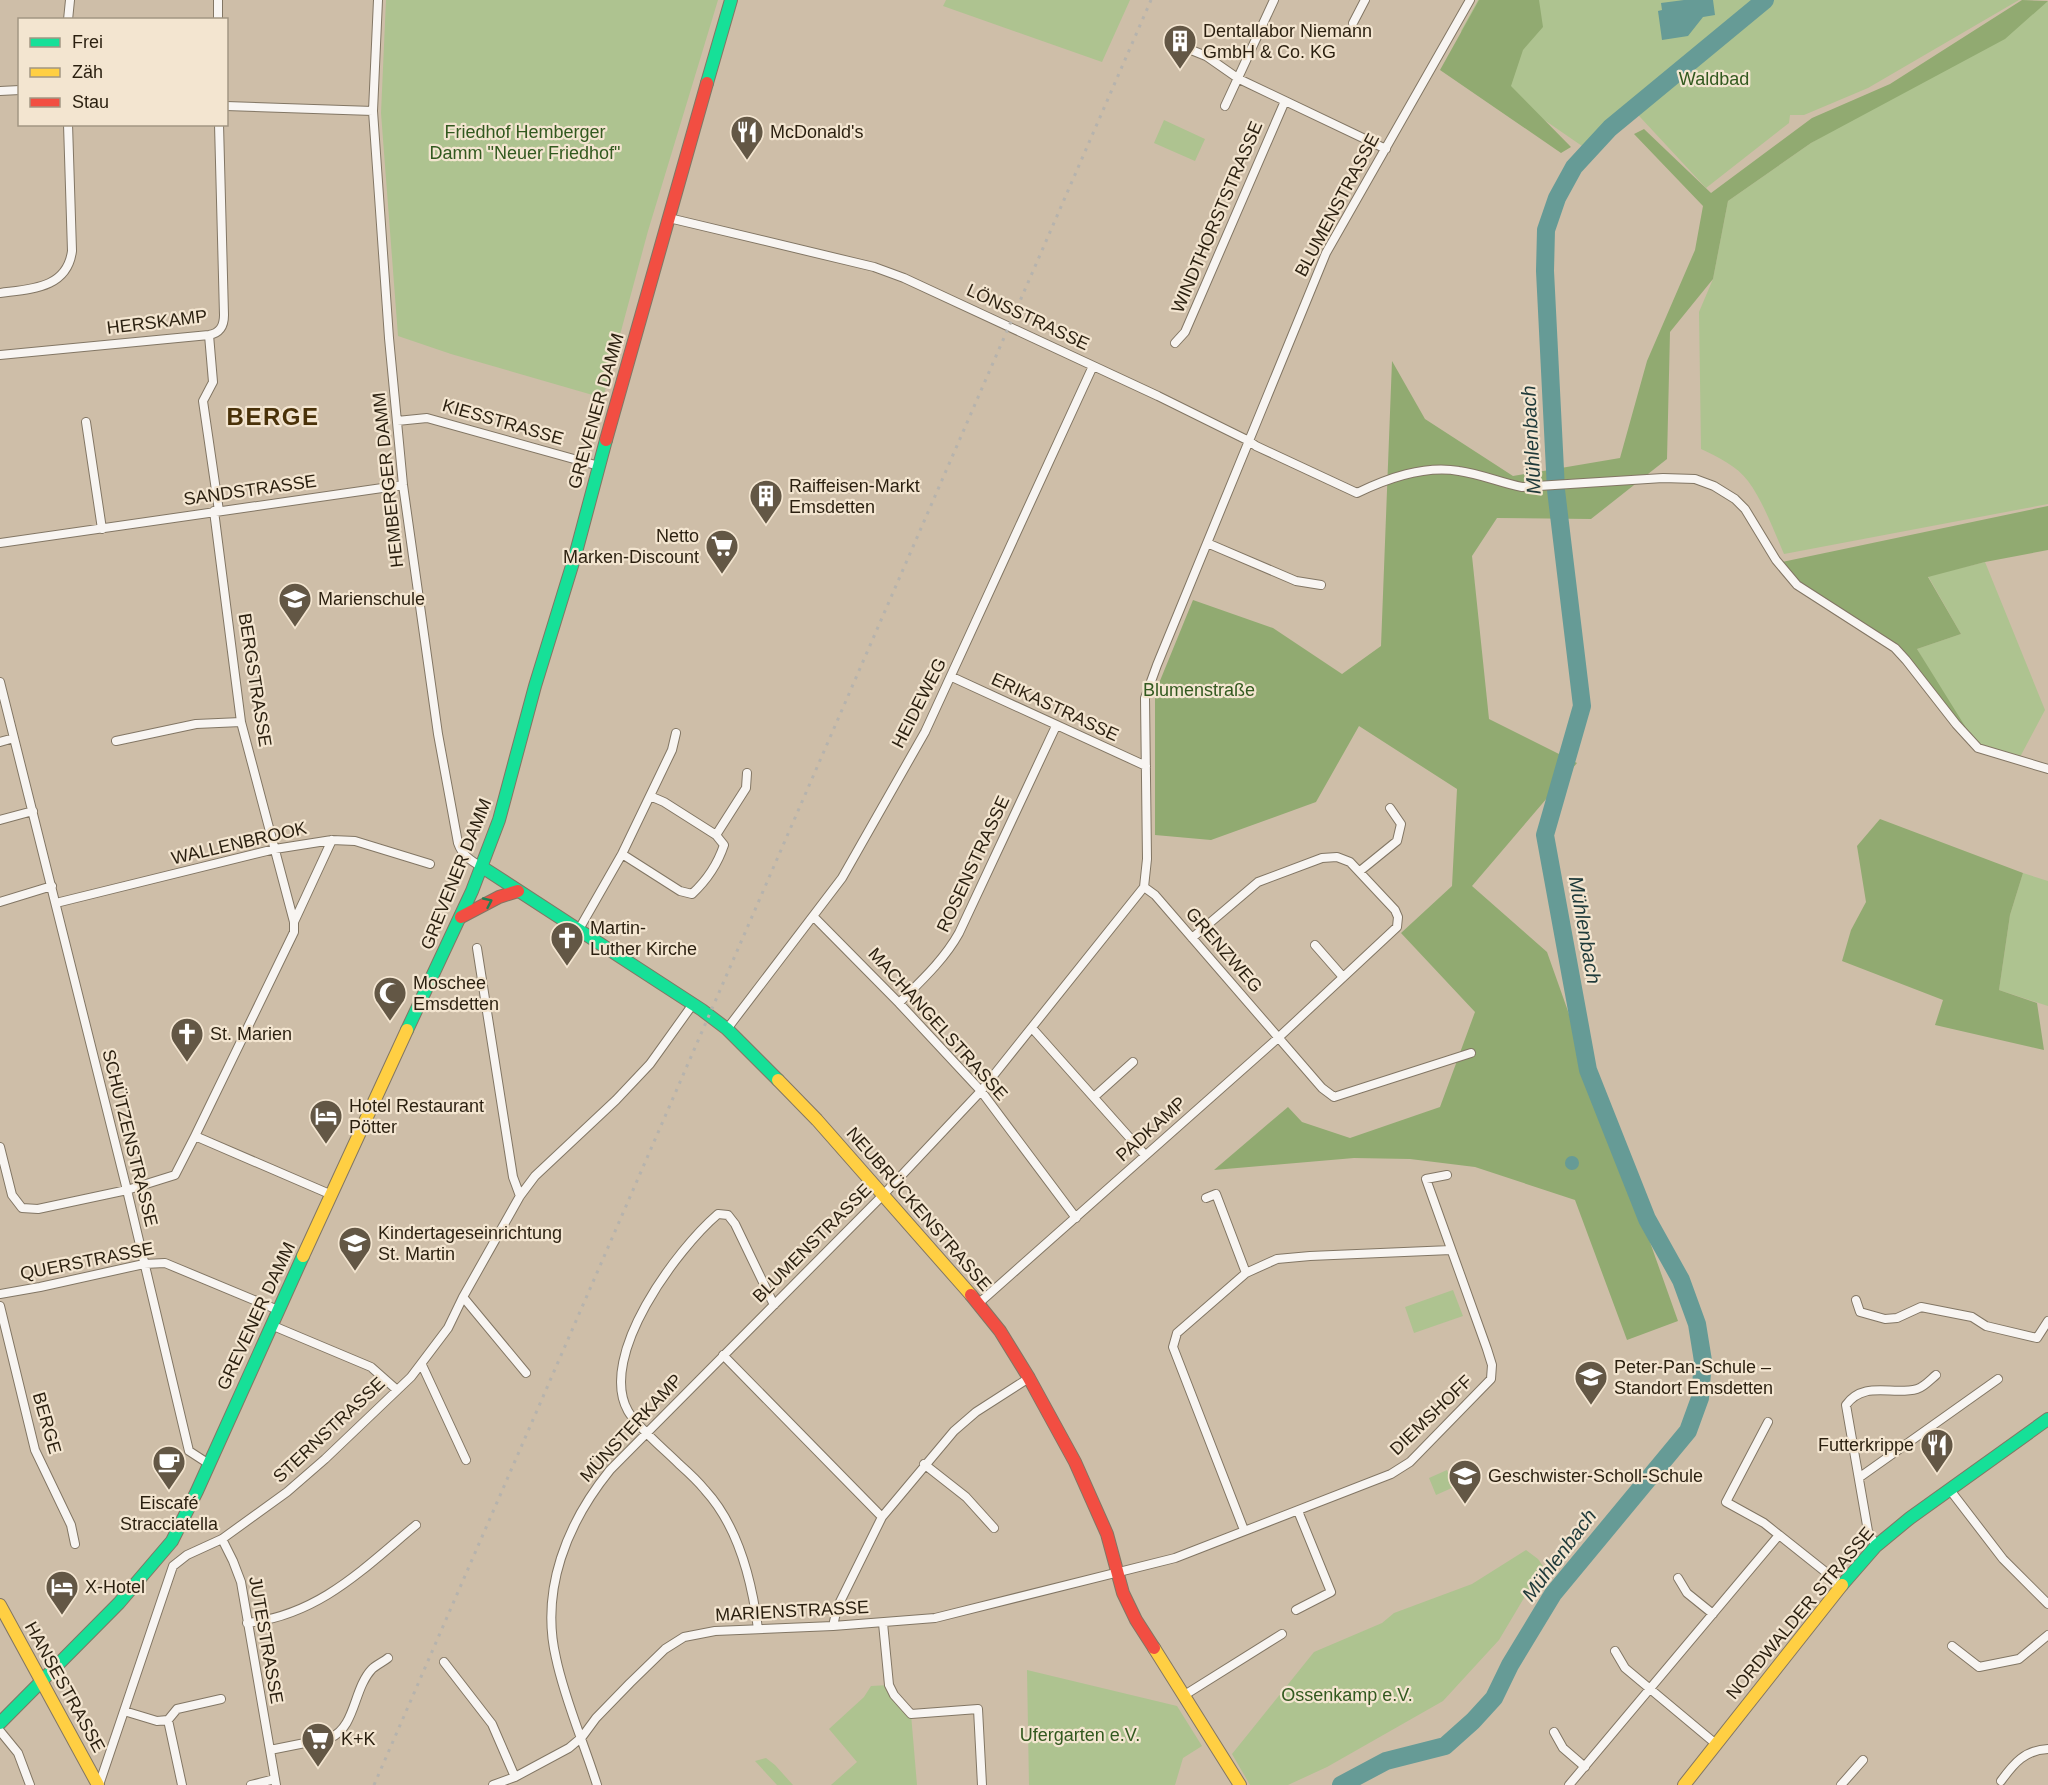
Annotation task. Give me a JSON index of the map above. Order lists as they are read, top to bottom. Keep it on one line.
{"streets":{"main road":["GREVENER DAMM","NEUBRÜCKENSTRASSE","NORDWALDER STRASSE","HANSESTRASSE"],"street":["BLUMENSTRASSE","WINDTHORSTSTRASSE","LÖNSSTRASSE","HERSKAMP","KIESSTRASSE","HEMBERGER DAMM","SANDSTRASSE","BERGSTRASSE","HEIDEWEG","ERIKASTRASSE","WALLENBROOK","ROSENSTRASSE","GRENZWEG","MACHANGELSTRASSE","PADKAMP","SCHÜTZENSTRASSE","QUERSTRASSE","DIEMSHOFF","BERGE","MÜNSTERKAMP","STERNSTRASSE","MARIENSTRASSE","JUTESTRASSE"]},"crossings":[["BLUMENSTRASSE","LÖNSSTRASSE"],["BLUMENSTRASSE","ERIKASTRASSE"],["BLUMENSTRASSE","GRENZWEG"],["BLUMENSTRASSE","MACHANGELSTRASSE"],["BLUMENSTRASSE","NEUBRÜCKENSTRASSE"],["BLUMENSTRASSE","MÜNSTERKAMP"],["LÖNSSTRASSE","GREVENER DAMM"],["LÖNSSTRASSE","HEIDEWEG"],["HERSKAMP","BERGSTRASSE"],["GREVENER DAMM","KIESSTRASSE"],["GREVENER DAMM","HEMBERGER DAMM"],["GREVENER DAMM","SCHÜTZENSTRASSE"],["GREVENER DAMM","NEUBRÜCKENSTRASSE"],["GREVENER DAMM","QUERSTRASSE"],["GREVENER DAMM","HANSESTRASSE"],["KIESSTRASSE","HEMBERGER DAMM"],["HEMBERGER DAMM","SANDSTRASSE"],["HEMBERGER DAMM","NEUBRÜCKENSTRASSE"],["SANDSTRASSE","BERGSTRASSE"],["BERGSTRASSE","WALLENBROOK"],["HEIDEWEG","ERIKASTRASSE"],["HEIDEWEG","MACHANGELSTRASSE"],["HEIDEWEG","NEUBRÜCKENSTRASSE"],["ERIKASTRASSE","ROSENSTRASSE"],["WALLENBROOK","SCHÜTZENSTRASSE"],["ROSENSTRASSE","MACHANGELSTRASSE"],["GRENZWEG","PADKAMP"],["MACHANGELSTRASSE","PADKAMP"],["PADKAMP","NEUBRÜCKENSTRASSE"],["SCHÜTZENSTRASSE","QUERSTRASSE"],["NEUBRÜCKENSTRASSE","DIEMSHOFF"],["NEUBRÜCKENSTRASSE","STERNSTRASSE"],["NEUBRÜCKENSTRASSE","MARIENSTRASSE"],["DIEMSHOFF","MARIENSTRASSE"],["MÜNSTERKAMP","MARIENSTRASSE"],["STERNSTRASSE","JUTESTRASSE"]],"districts":["BERGE"],"water":["Mühlenbach"],"parks":["Waldbad","Friedhof Hemberger Damm \"Neuer Friedhof\"","Blumenstraße","Ossenkamp e.V.","Ufergarten e.V."],"places":{"building":["Dentallabor Niemann GmbH & Co. KG","Raiffeisen-Markt Emsdetten"],"restaurant":["McDonald's","Futterkrippe"],"supermarket":["Netto Marken-Discount","K+K"],"school or university":["Marienschule","Kindertageseinrichtung St. Martin","Peter-Pan-Schule – Standort Emsdetten","Geschwister-Scholl-Schule"],"church":["Martin- Luther Kirche","St. Marien"],"mosque":["Moschee Emsdetten"],"hotel":["Hotel Restaurant Pötter","X-Hotel"],"cafe":["Eiscafé Stracciatella"]},"legend":["Frei","Zäh","Stau"]}
